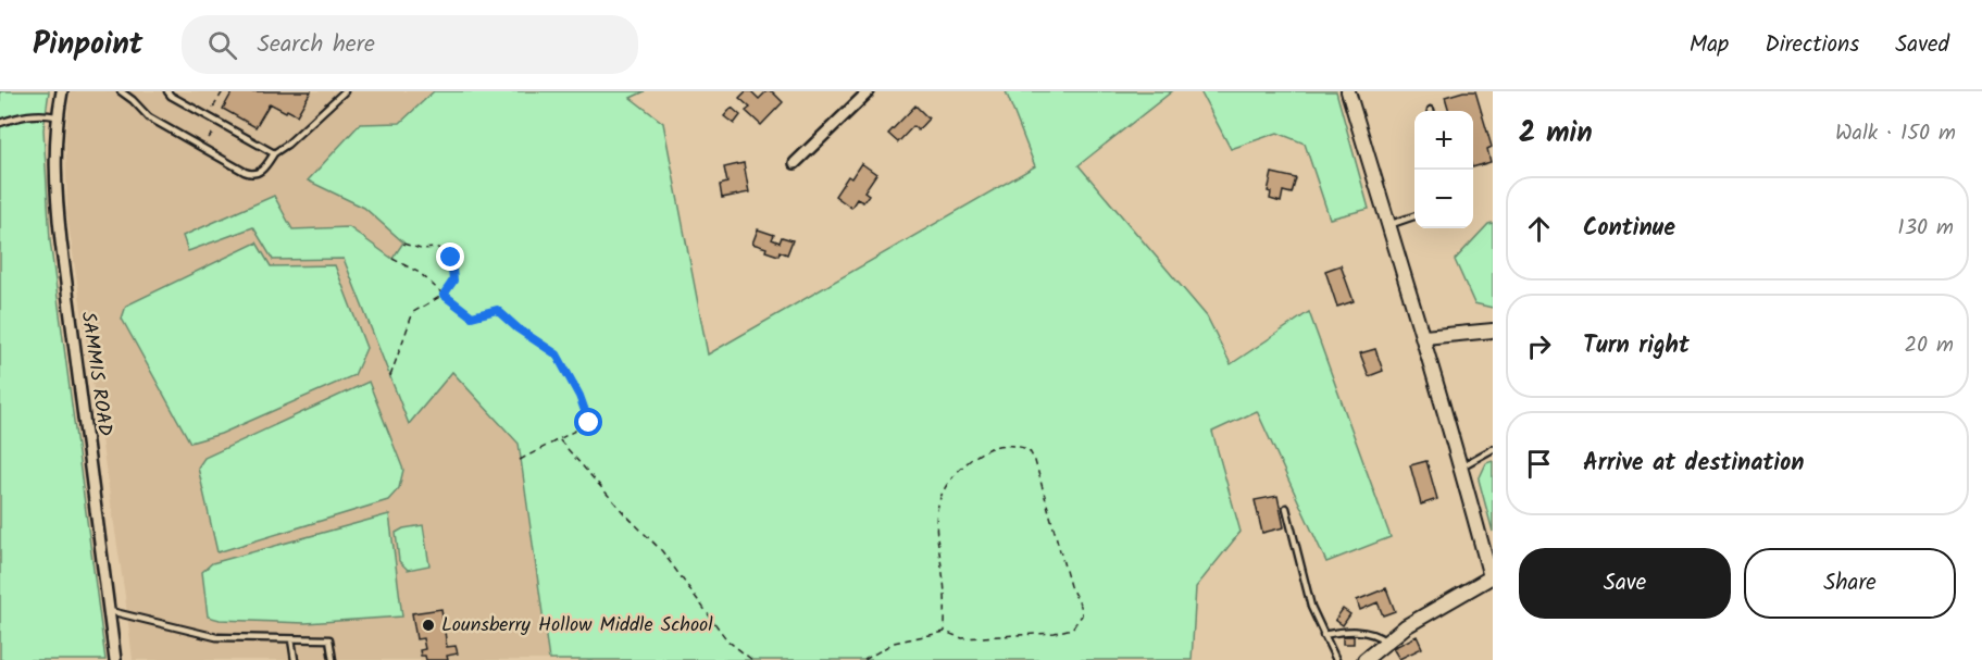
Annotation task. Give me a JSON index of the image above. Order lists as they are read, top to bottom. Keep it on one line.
{"streets":{"street":["SAMMIS ROAD"]},"places":["Lounsberry Hollow Middle School"],"page":{"header":"Pinpoint","search":"Search here","nav":["Map","Directions","Saved"],"heading":["2 min","Walk · 150 m"],"map_buttons":["+","−"],"list":[["Continue","130 m"],["Turn right","20 m"],"Arrive at destination"],"buttons":["Save","Share"]}}
